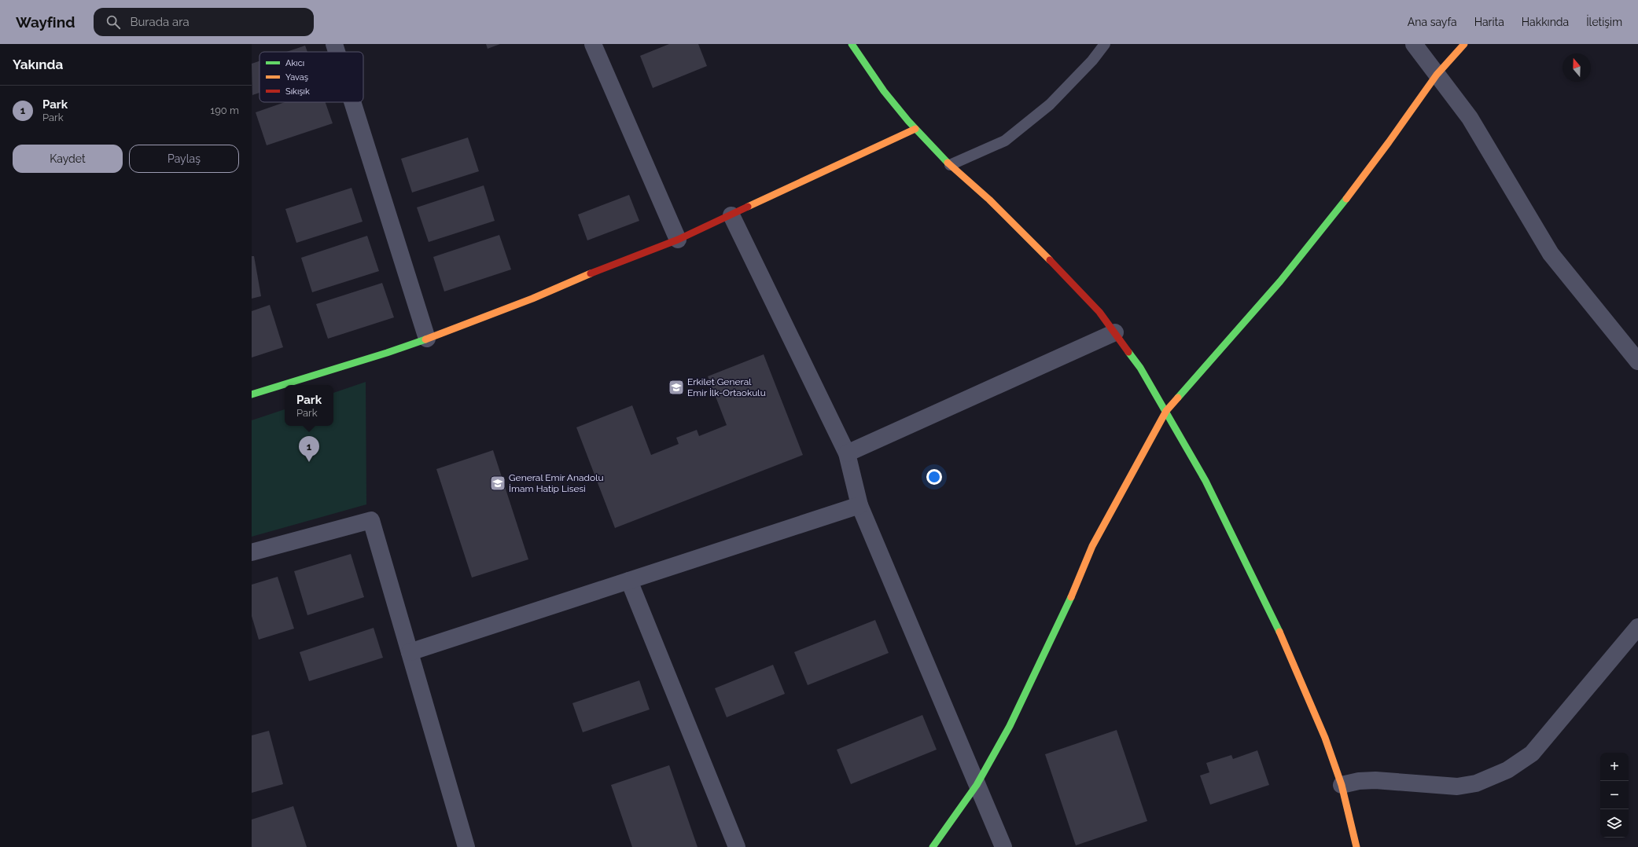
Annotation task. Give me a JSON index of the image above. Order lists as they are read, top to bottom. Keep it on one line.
{"places":{"school or university":["Erkilet General Emir İlk-Ortaokulu","General Emir Anadolu İmam Hatip Lisesi"]},"legend":["Akıcı","Yavaş","Sıkışık"],"north":"top","page":{"header":"Wayfind","search":"Burada ara","nav":["Ana sayfa","Harita","Hakkında","İletişim"],"heading":"Yakında","list":[{"mark":"1","name":"Park","note":"Park","value":"190 m"}],"buttons":["Kaydet","Paylaş"],"popup":["Park","Park"],"pins":"1","map_buttons":["+","−"]}}
